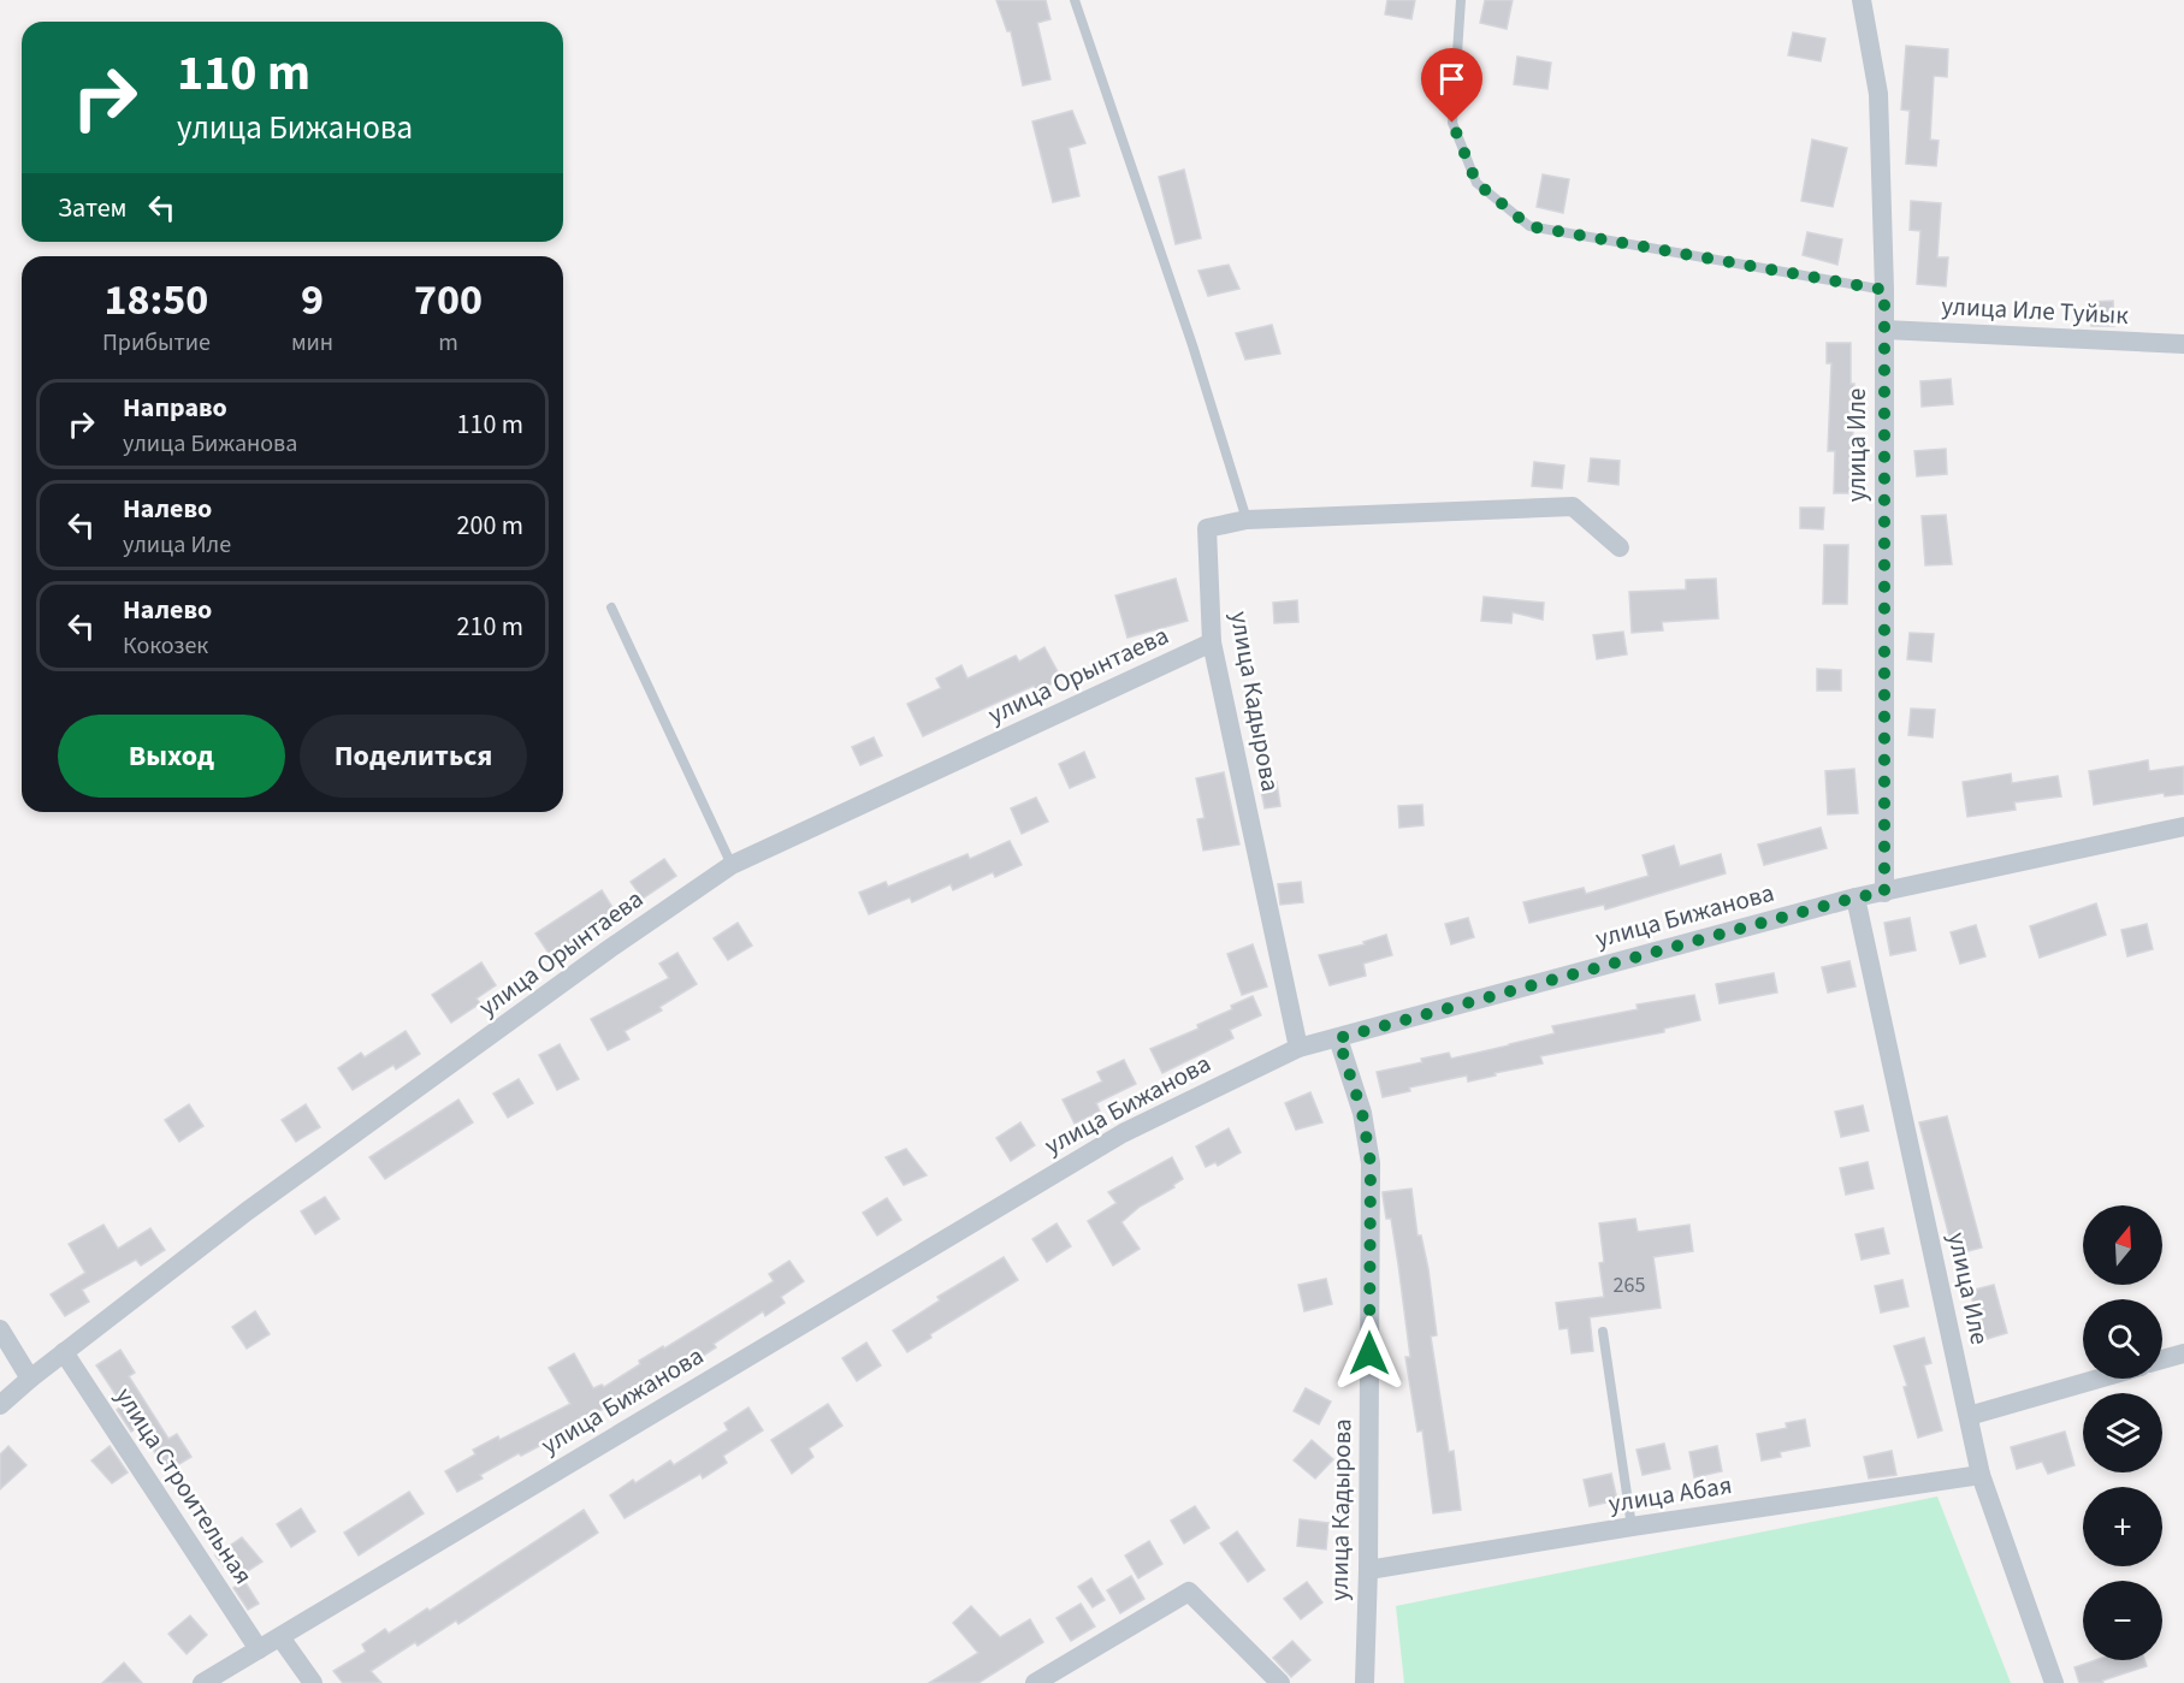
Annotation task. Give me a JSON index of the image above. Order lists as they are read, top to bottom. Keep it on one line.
{"streets":{"street":["улица Иле Туйык","улица Иле","улица Орынтаева","улица Кадырова","улица Бижанова","улица Строительная","улица Абая"]},"crossings":[["улица Иле Туйык","улица Иле"],["улица Иле","улица Бижанова"],["улица Иле","улица Абая"],["улица Орынтаева","улица Кадырова"],["улица Орынтаева","улица Строительная"],["улица Кадырова","улица Бижанова"],["улица Кадырова","улица Абая"],["улица Бижанова","улица Строительная"]],"house_numbers":["265"],"north":"top","page":{"turn":["110 m","улица Бижанова"],"then":"Затем","eta":["18:50","Прибытие","9","мин","700","m"],"list":[{"name":"Направо","note":"улица Бижанова","value":"110 m"},{"name":"Налево","note":"улица Иле","value":"200 m"},{"name":"Налево","note":"Кокозек","value":"210 m"}],"buttons":["Выход","Поделиться"],"map_buttons":["+","−"]}}
